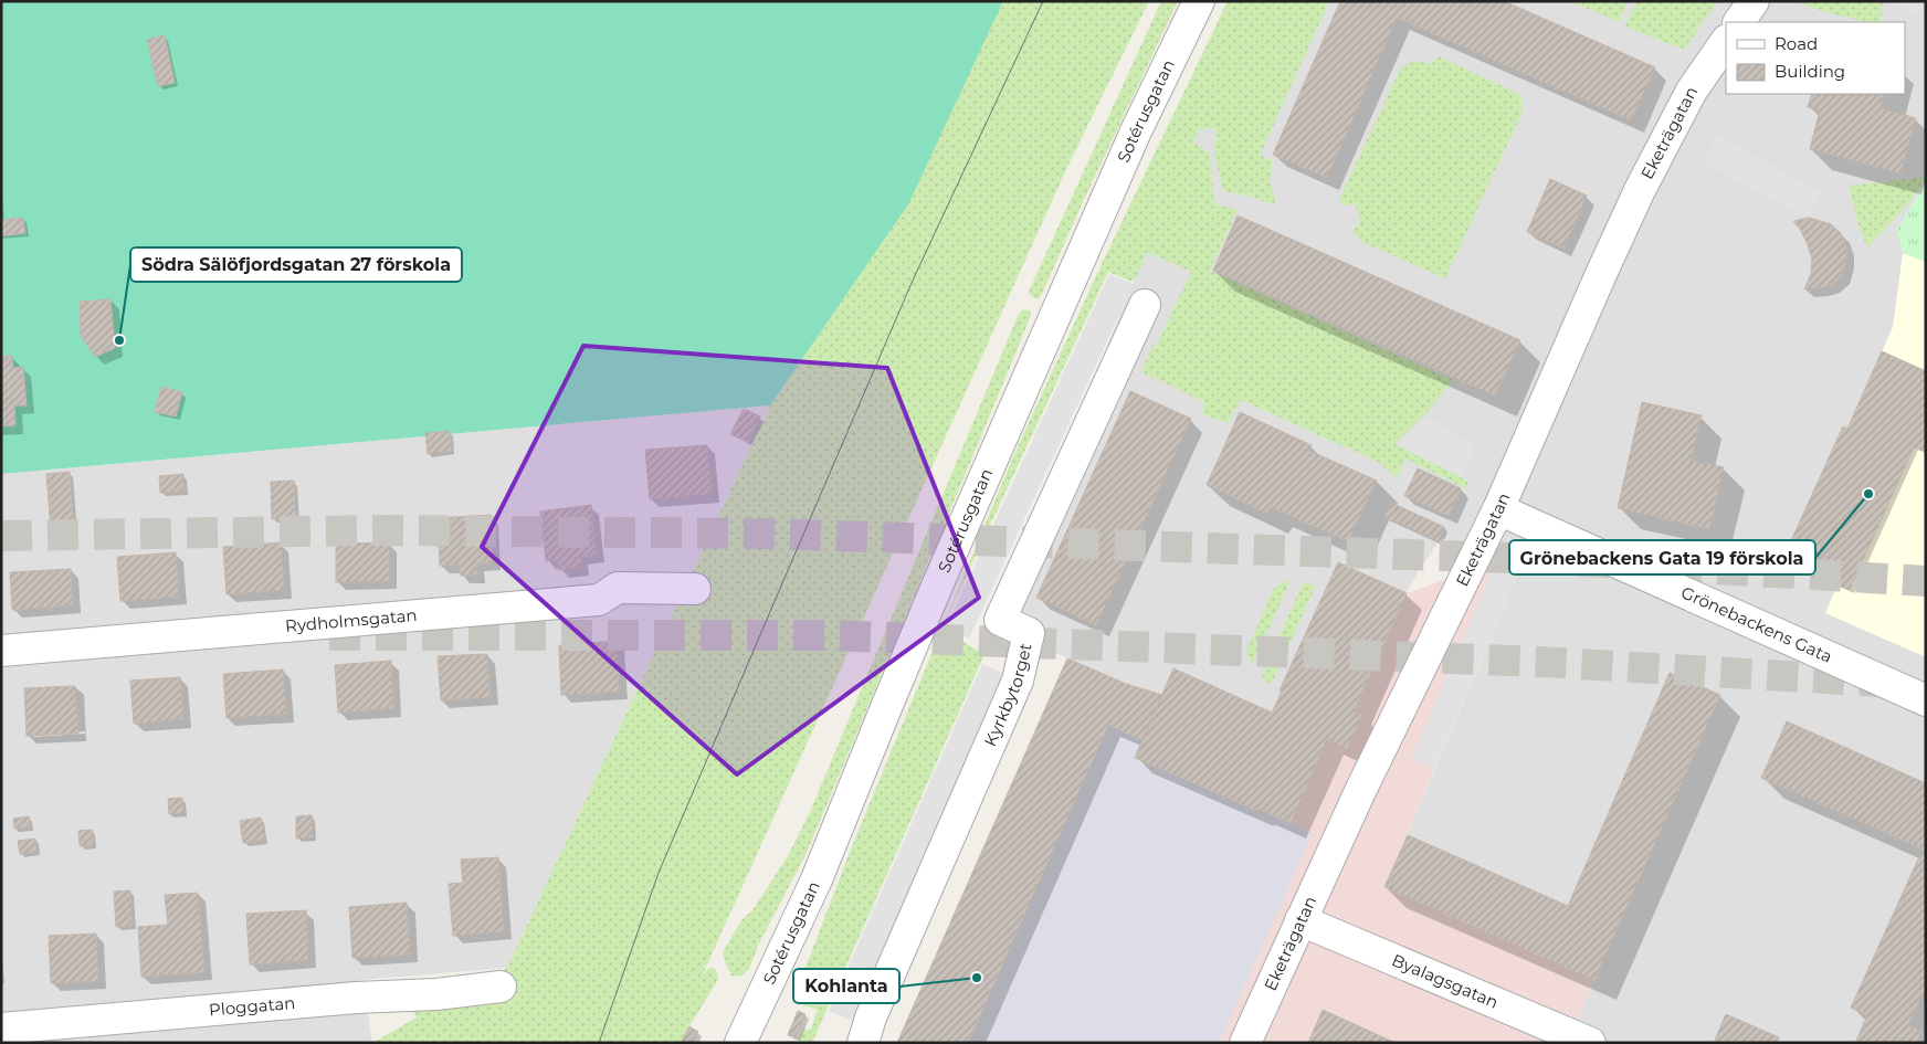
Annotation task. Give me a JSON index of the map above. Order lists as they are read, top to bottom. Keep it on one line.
{"streets":{"street":["Sotérusgatan","Eketrägatan","Rydholmsgatan","Grönebackens Gata","Kyrkbytorget","Byalagsgatan","Ploggatan"]},"crossings":[["Eketrägatan","Grönebackens Gata"],["Eketrägatan","Byalagsgatan"]],"places":["Södra Sälöfjordsgatan 27 förskola","Grönebackens Gata 19 förskola","Kohlanta"],"legend":["Road","Building"]}
